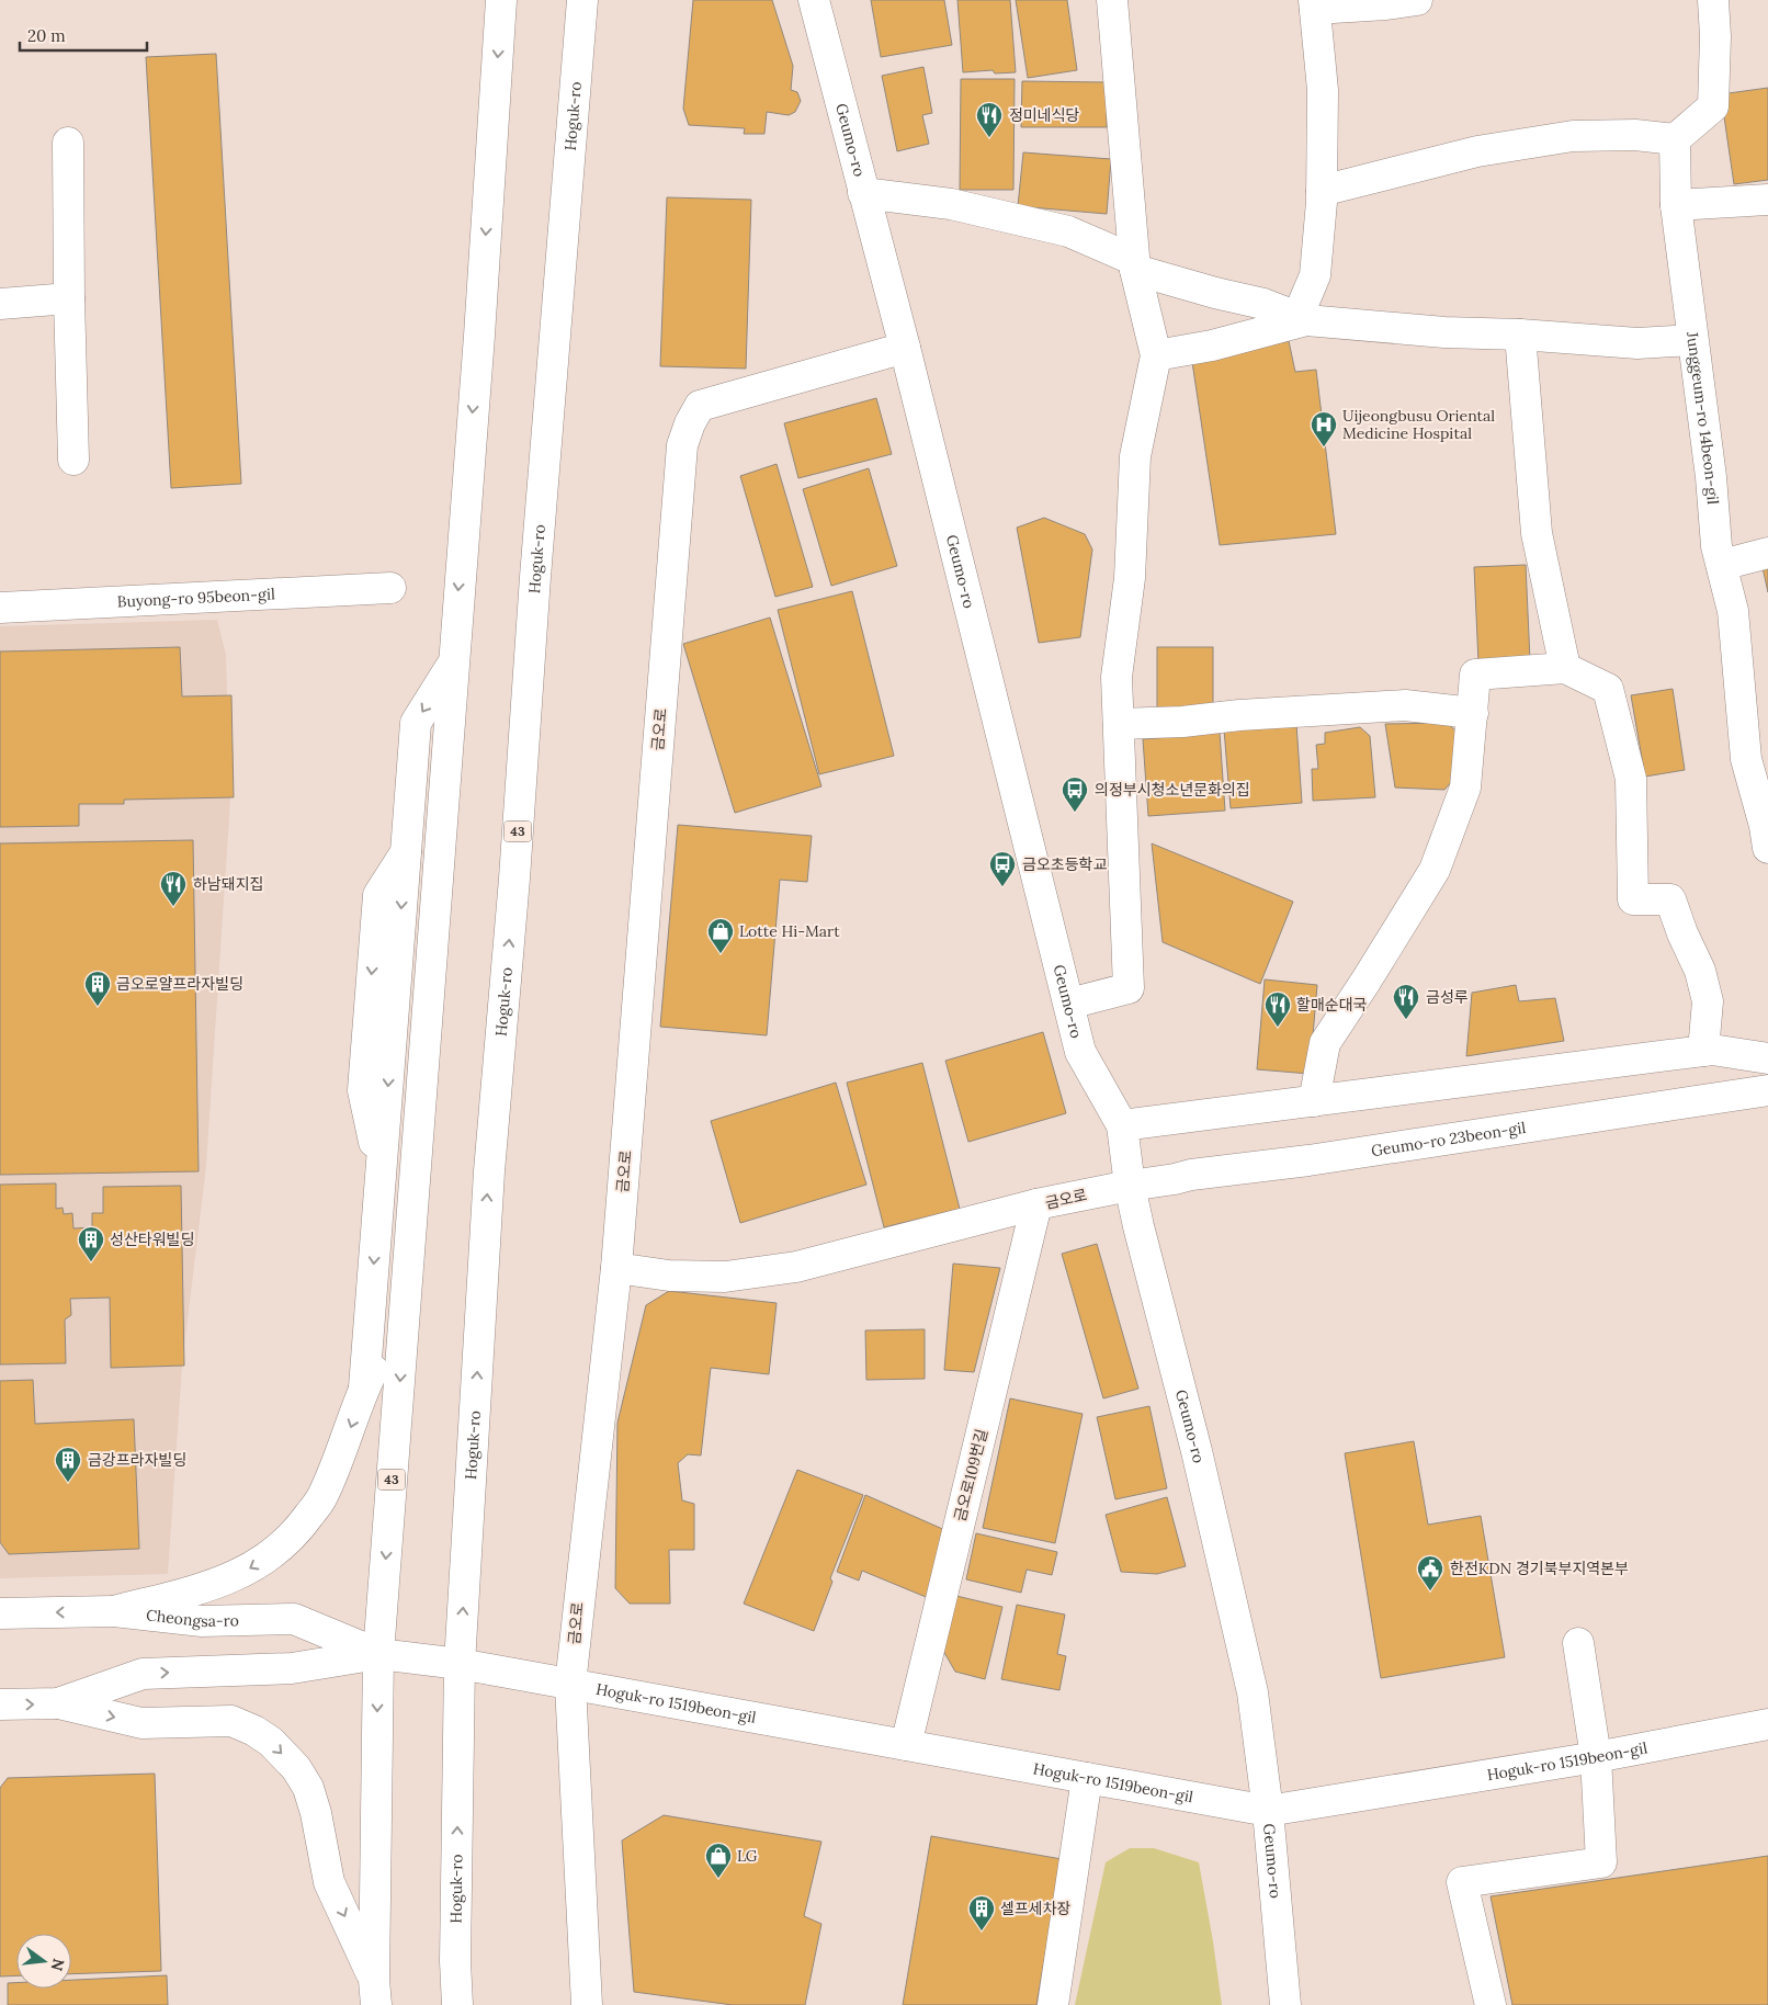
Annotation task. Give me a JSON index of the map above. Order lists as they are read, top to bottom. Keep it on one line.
{"streets":{"street":["Hoguk-ro","Geumo-ro","Junggeum-ro 14beon-gil","Buyong-ro 95beon-gil","금오로","43","Geumo-ro 23beon-gil","금오로109번길","Cheongsa-ro","Hoguk-ro 1519beon-gil"]},"crossings":[["Hoguk-ro","Cheongsa-ro"],["Hoguk-ro","Hoguk-ro 1519beon-gil"],["Geumo-ro","금오로"],["Geumo-ro","Geumo-ro 23beon-gil"],["Geumo-ro","Hoguk-ro 1519beon-gil"],["금오로","Geumo-ro 23beon-gil"],["금오로","금오로109번길"],["금오로","Hoguk-ro 1519beon-gil"],["43","Cheongsa-ro"],["금오로109번길","Hoguk-ro 1519beon-gil"],["Cheongsa-ro","Hoguk-ro 1519beon-gil"]],"places":{"restaurant":["정미네식당","하남돼지집","금성루","할매순대국"],"hospital":["Uijeongbusu Oriental Medicine Hospital"],"bus stop":["의정부시청소년문화의집","금오초등학교"],"shop":["Lotte Hi-Mart","LG"],"building":["금오로얄프라자빌딩","성산타워빌딩","금강프라자빌딩","셀프세차장"],"public building":["한전KDN 경기북부지역본부"]},"scale_bar":"20 m","north":"right"}
